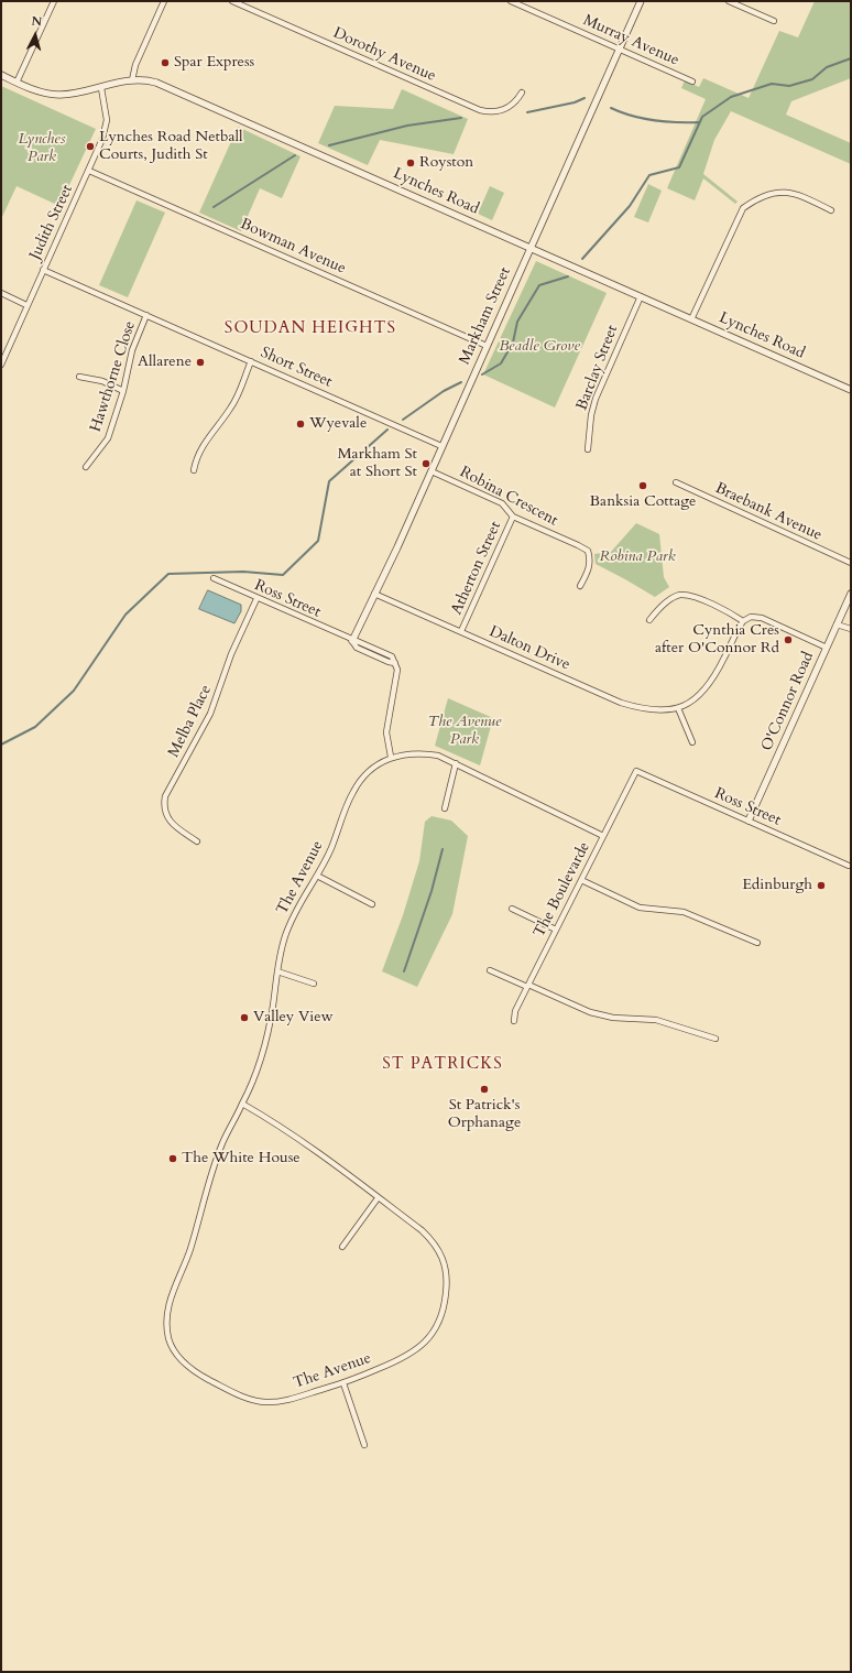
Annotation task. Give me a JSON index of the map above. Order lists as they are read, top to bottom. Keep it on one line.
{"streets":{"street":["Murray Avenue","Dorothy Avenue","Lynches Road","Judith Street","Bowman Avenue","Markham Street","Short Street","Barclay Street","Hawthorne Close","Robina Crescent","Braebank Avenue","Atherton Street","Ross Street","Dalton Drive","O'Connor Road","Melba Place","The Avenue","The Boulevarde"]},"crossings":[["Murray Avenue","Markham Street"],["Lynches Road","Judith Street"],["Lynches Road","Markham Street"],["Lynches Road","Barclay Street"],["Judith Street","Bowman Avenue"],["Judith Street","Short Street"],["Bowman Avenue","Markham Street"],["Markham Street","Short Street"],["Markham Street","Robina Crescent"],["Markham Street","Ross Street"],["Markham Street","Dalton Drive"],["Short Street","Hawthorne Close"],["Robina Crescent","Atherton Street"],["Atherton Street","Dalton Drive"],["Ross Street","O'Connor Road"],["Ross Street","Melba Place"],["Ross Street","The Avenue"],["Ross Street","The Boulevarde"]],"districts":["SOUDAN HEIGHTS","ST PATRICKS"],"parks":["Lynches Park","Beadle Grove","Robina Park","The Avenue Park"],"places":["Spar Express","Lynches Road Netball Courts, Judith St","Royston","Allarene","Wyevale","Markham St at Short St","Banksia Cottage","Cynthia Cres after O'Connor Rd","Edinburgh","Valley View","St Patrick's Orphanage","The White House"],"north":"top"}
